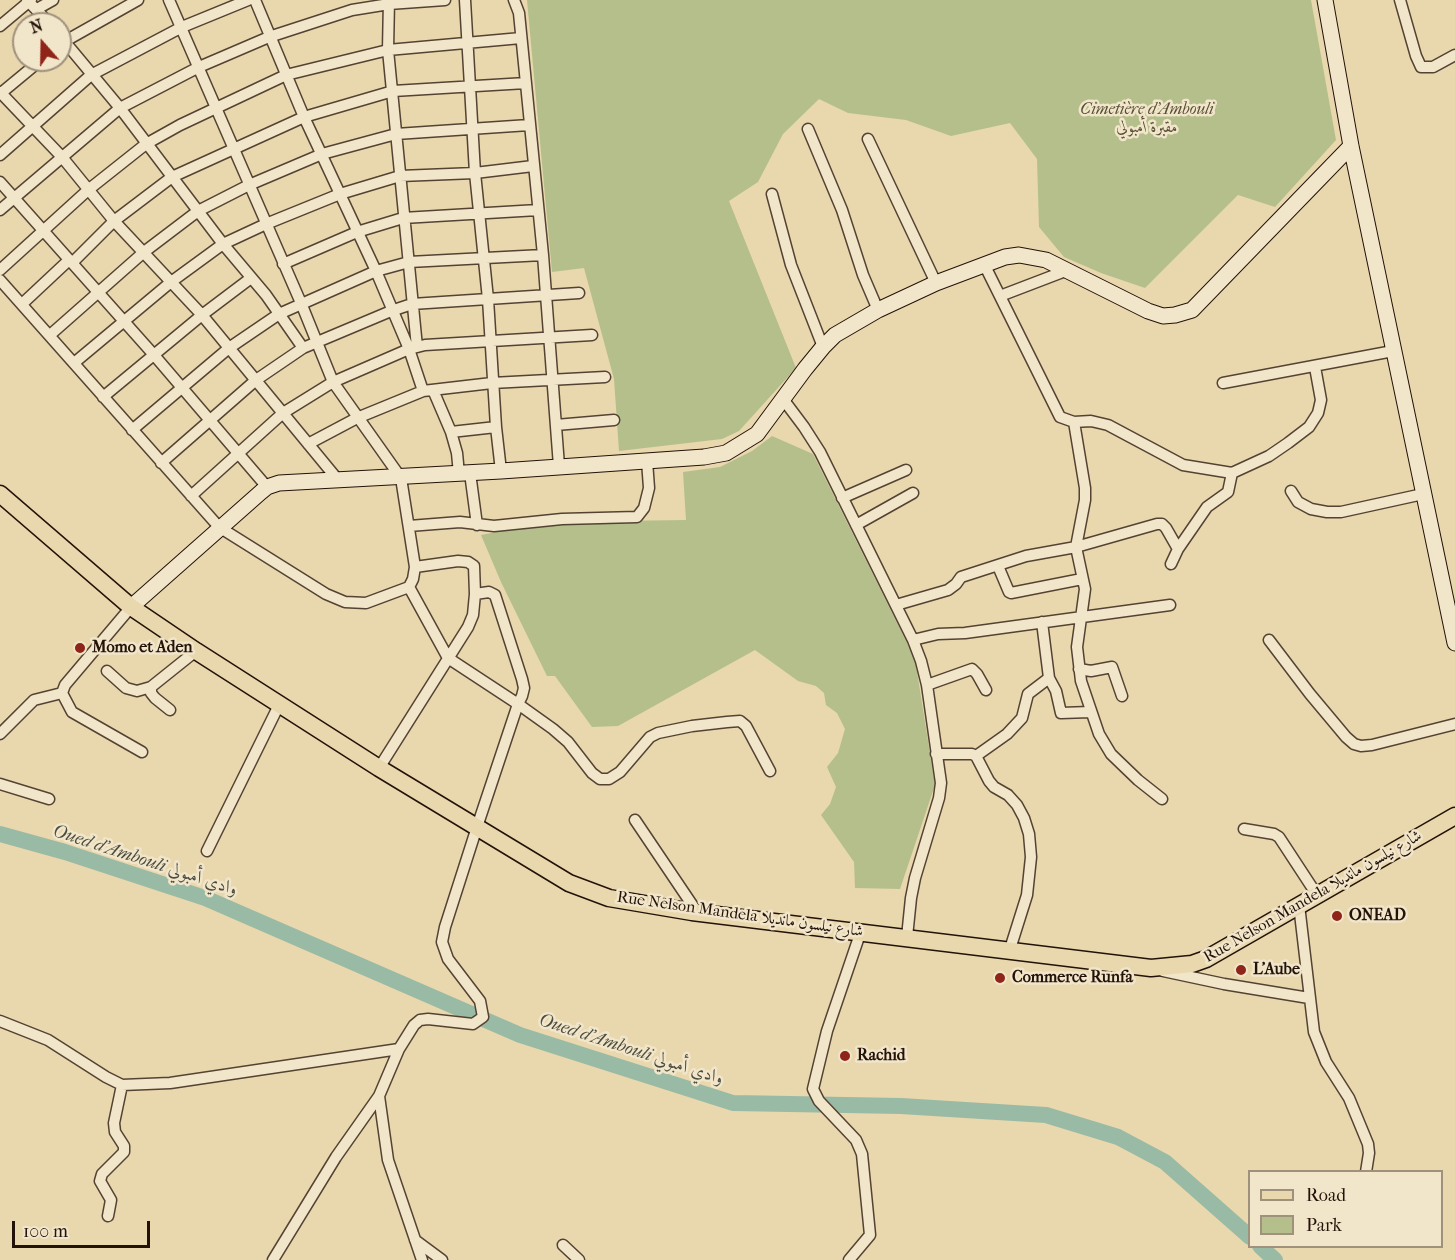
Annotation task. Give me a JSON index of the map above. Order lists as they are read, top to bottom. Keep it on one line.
{"streets":{"main road":["Rue Nelson Mandela شارع نيلسون مانديلا"]},"water":["Oued d'Ambouli وادي أمبولي"],"parks":["Cimetière d'Ambouli مقبرة أمبولي"],"places":["Momo et Aden","ONEAD","L'Aube","Commerce Runfa","Rachid"],"legend":["Road","Park"],"scale_bar":"100 m","north":"top"}
